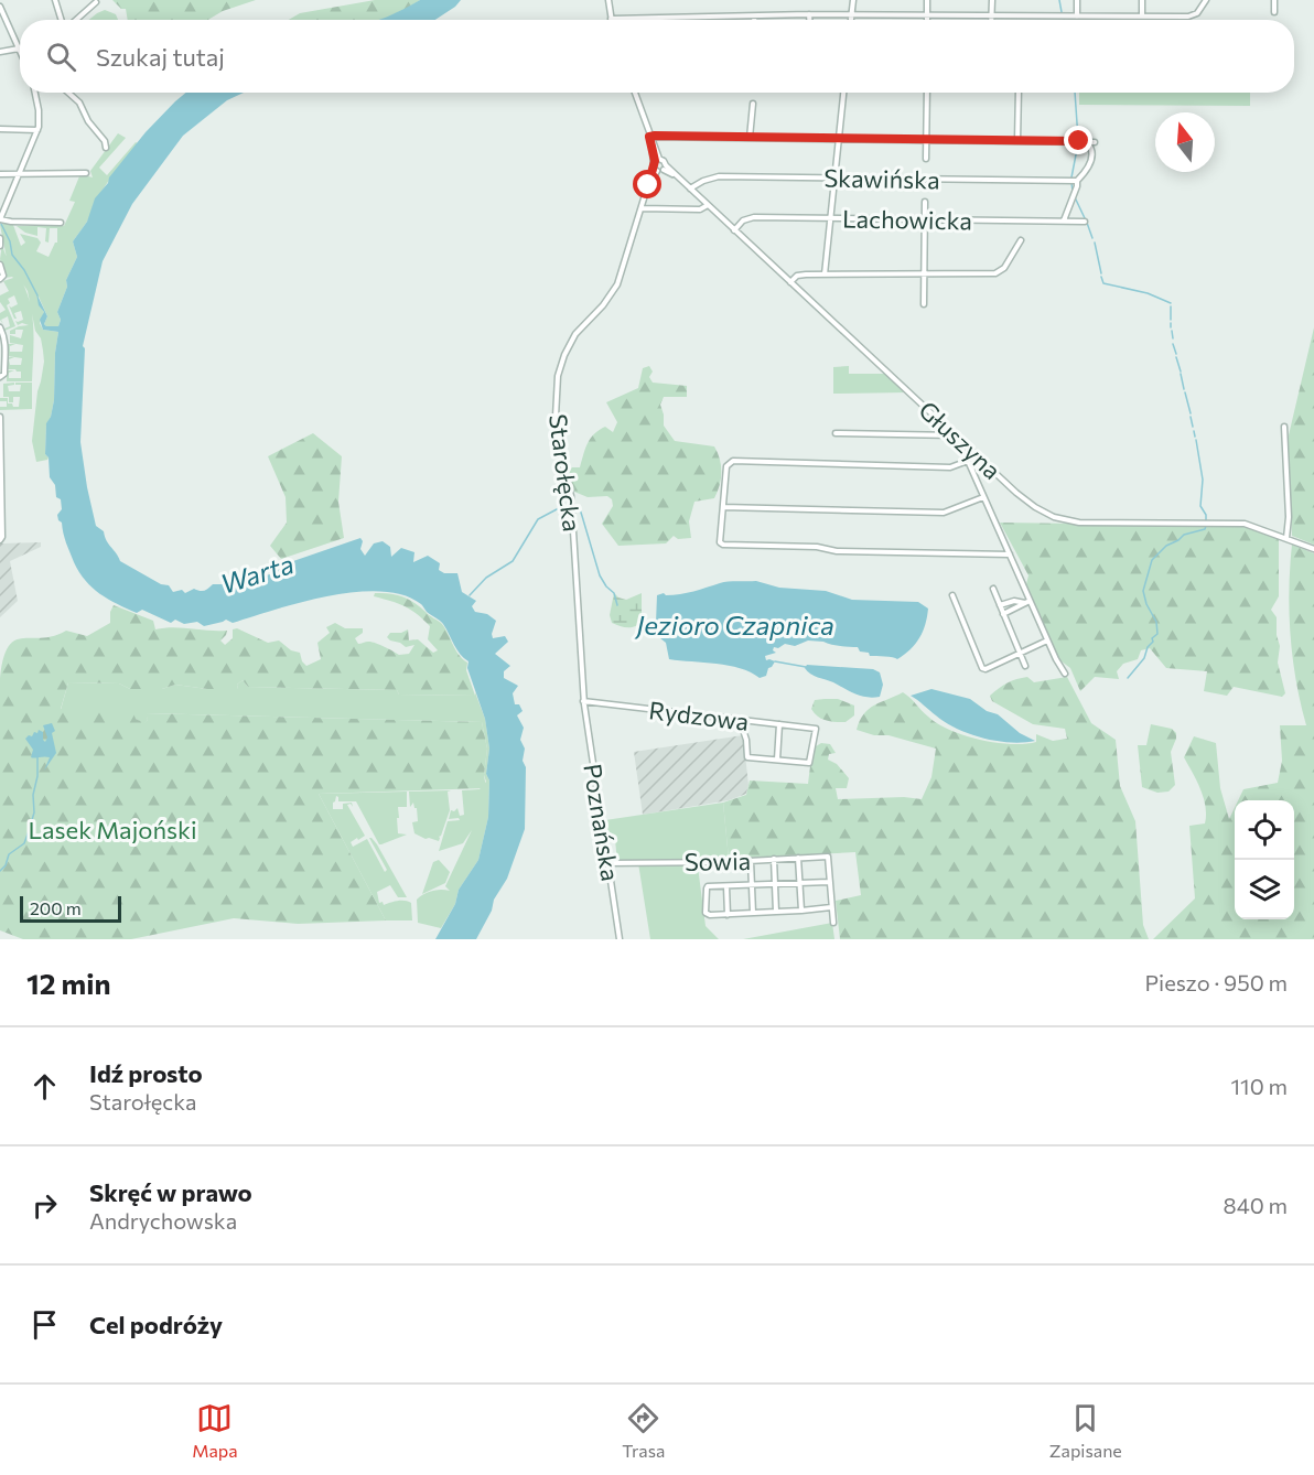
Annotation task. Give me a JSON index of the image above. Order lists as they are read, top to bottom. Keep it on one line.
{"streets":{"street":["Skawińska","Lachowicka","Głuszyna","Starołęcka","Rydzowa","Poznańska","Sowia"]},"crossings":[["Skawińska","Głuszyna"],["Lachowicka","Głuszyna"],["Głuszyna","Starołęcka"],["Starołęcka","Rydzowa"],["Starołęcka","Poznańska"],["Rydzowa","Poznańska"],["Poznańska","Sowia"]],"water":["Warta","Jezioro Czapnica"],"parks":["Lasek Majoński"],"scale_bar":"200 m","north":"top","page":{"search":"Szukaj tutaj","scale":"200 m","heading":["12 min","Pieszo · 950 m"],"list":[["Idź prosto","Starołęcka","110 m"],["Skręć w prawo","Andrychowska","840 m"],"Cel podróży"],"nav":["Mapa","Trasa","Zapisane"]}}
